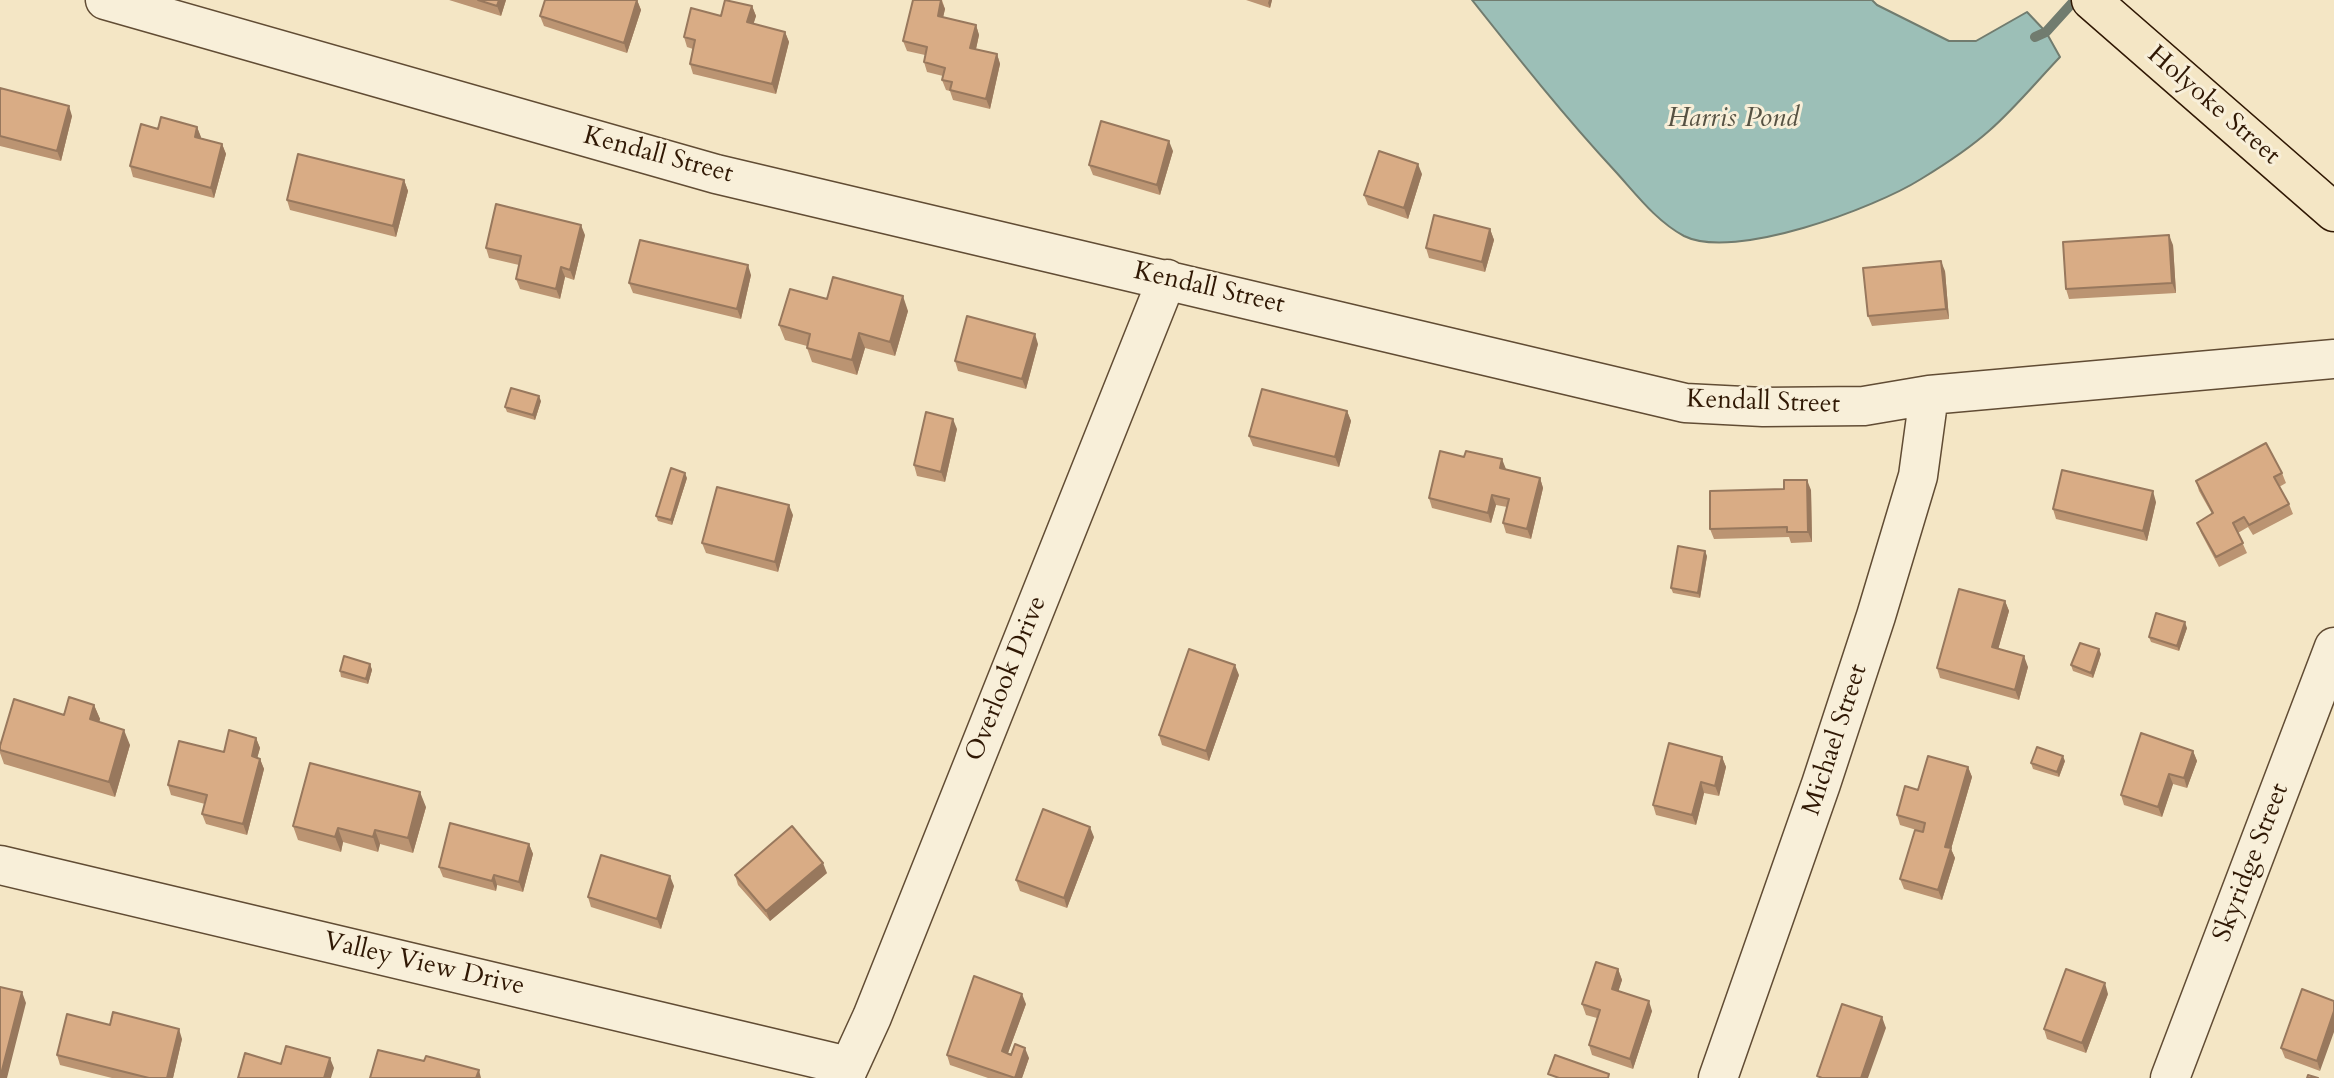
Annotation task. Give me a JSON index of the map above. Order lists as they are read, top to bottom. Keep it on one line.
{"streets":{"main road":["Holyoke Street"],"street":["Kendall Street","Overlook Drive","Michael Street","Skyridge Street","Valley View Drive"]},"crossings":[["Kendall Street","Overlook Drive"],["Kendall Street","Michael Street"],["Overlook Drive","Valley View Drive"]],"water":["Harris Pond"]}
